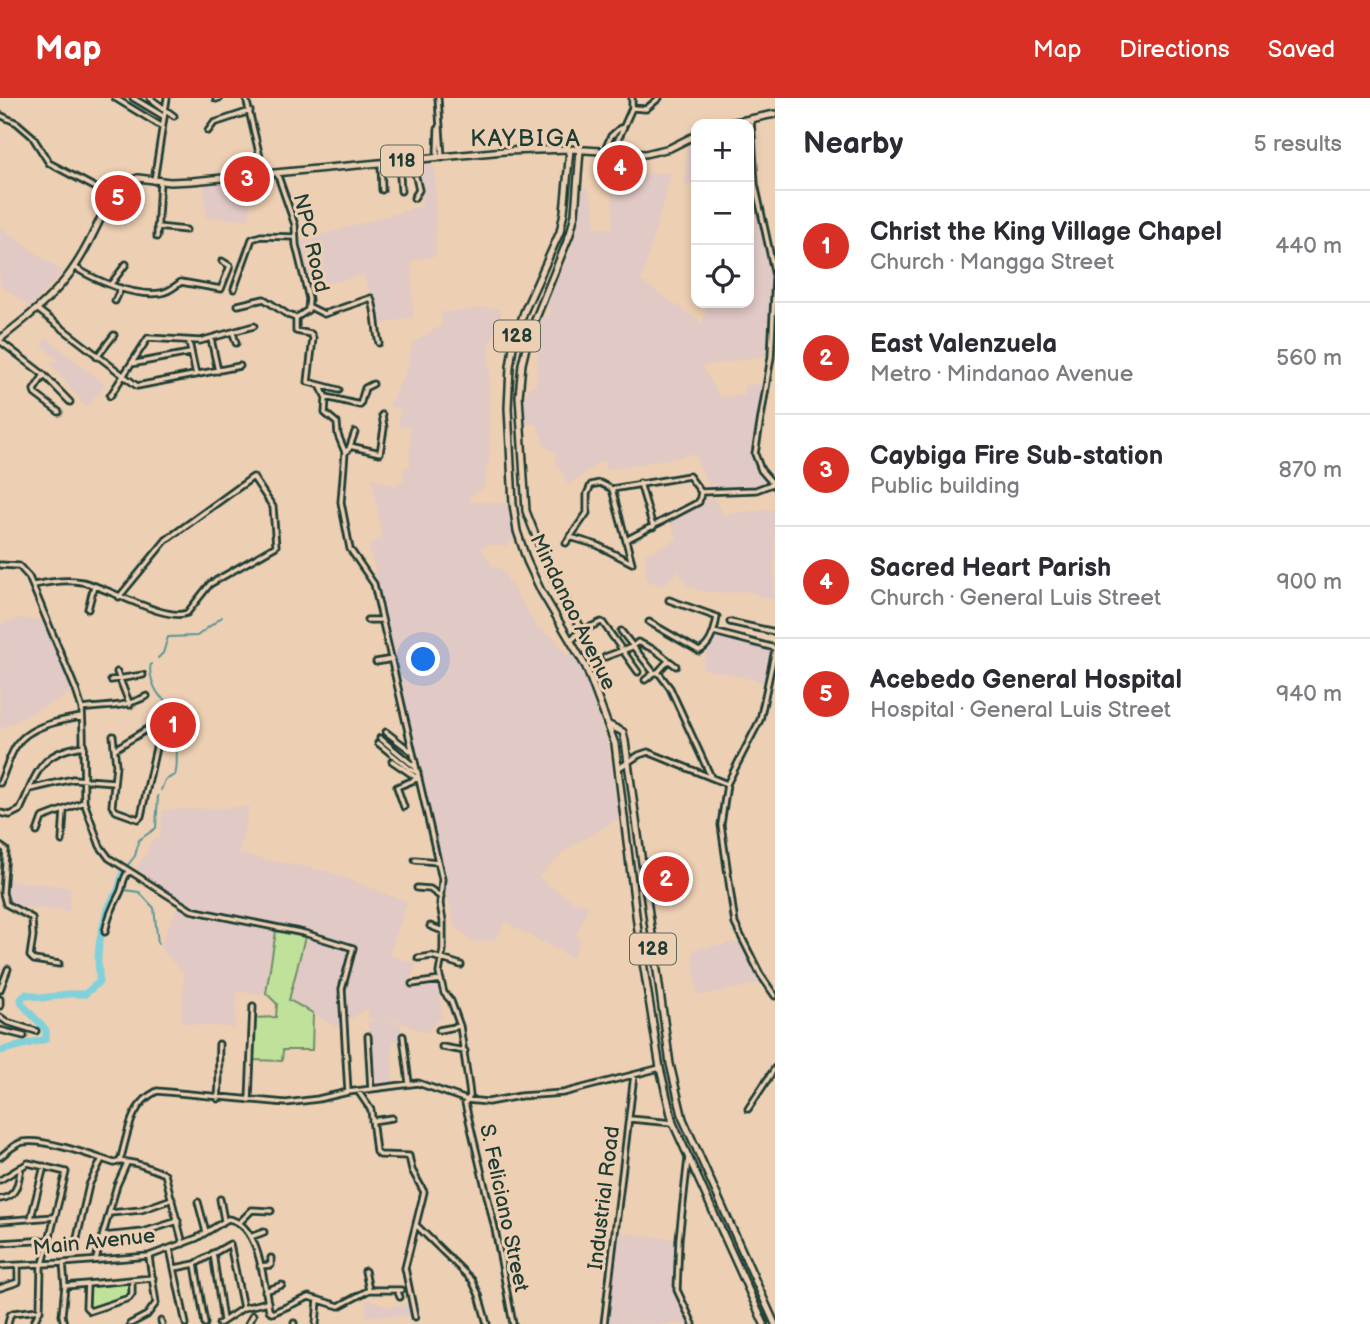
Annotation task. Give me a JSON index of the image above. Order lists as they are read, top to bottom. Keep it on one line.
{"streets":{"main road":["118","128","Mindanao Avenue"],"street":["NPC Road","Industrial Road","S. Feliciano Street","Main Avenue"]},"crossings":[["118","NPC Road"],["118","Mindanao Avenue"],["128","Mindanao Avenue"]],"districts":["KAYBIGA"],"page":{"header":"Map","nav":["Map","Directions","Saved"],"heading":["Nearby","5 results"],"map_buttons":["+","−"],"pins":["4","3","5","1","2"],"list":[{"mark":"1","name":"Christ the King Village Chapel","note":"Church · Mangga Street","value":"440 m"},{"mark":"2","name":"East Valenzuela","note":"Metro · Mindanao Avenue","value":"560 m"},{"mark":"3","name":"Caybiga Fire Sub-station","note":"Public building","value":"870 m"},{"mark":"4","name":"Sacred Heart Parish","note":"Church · General Luis Street","value":"900 m"},{"mark":"5","name":"Acebedo General Hospital","note":"Hospital · General Luis Street","value":"940 m"}]}}
